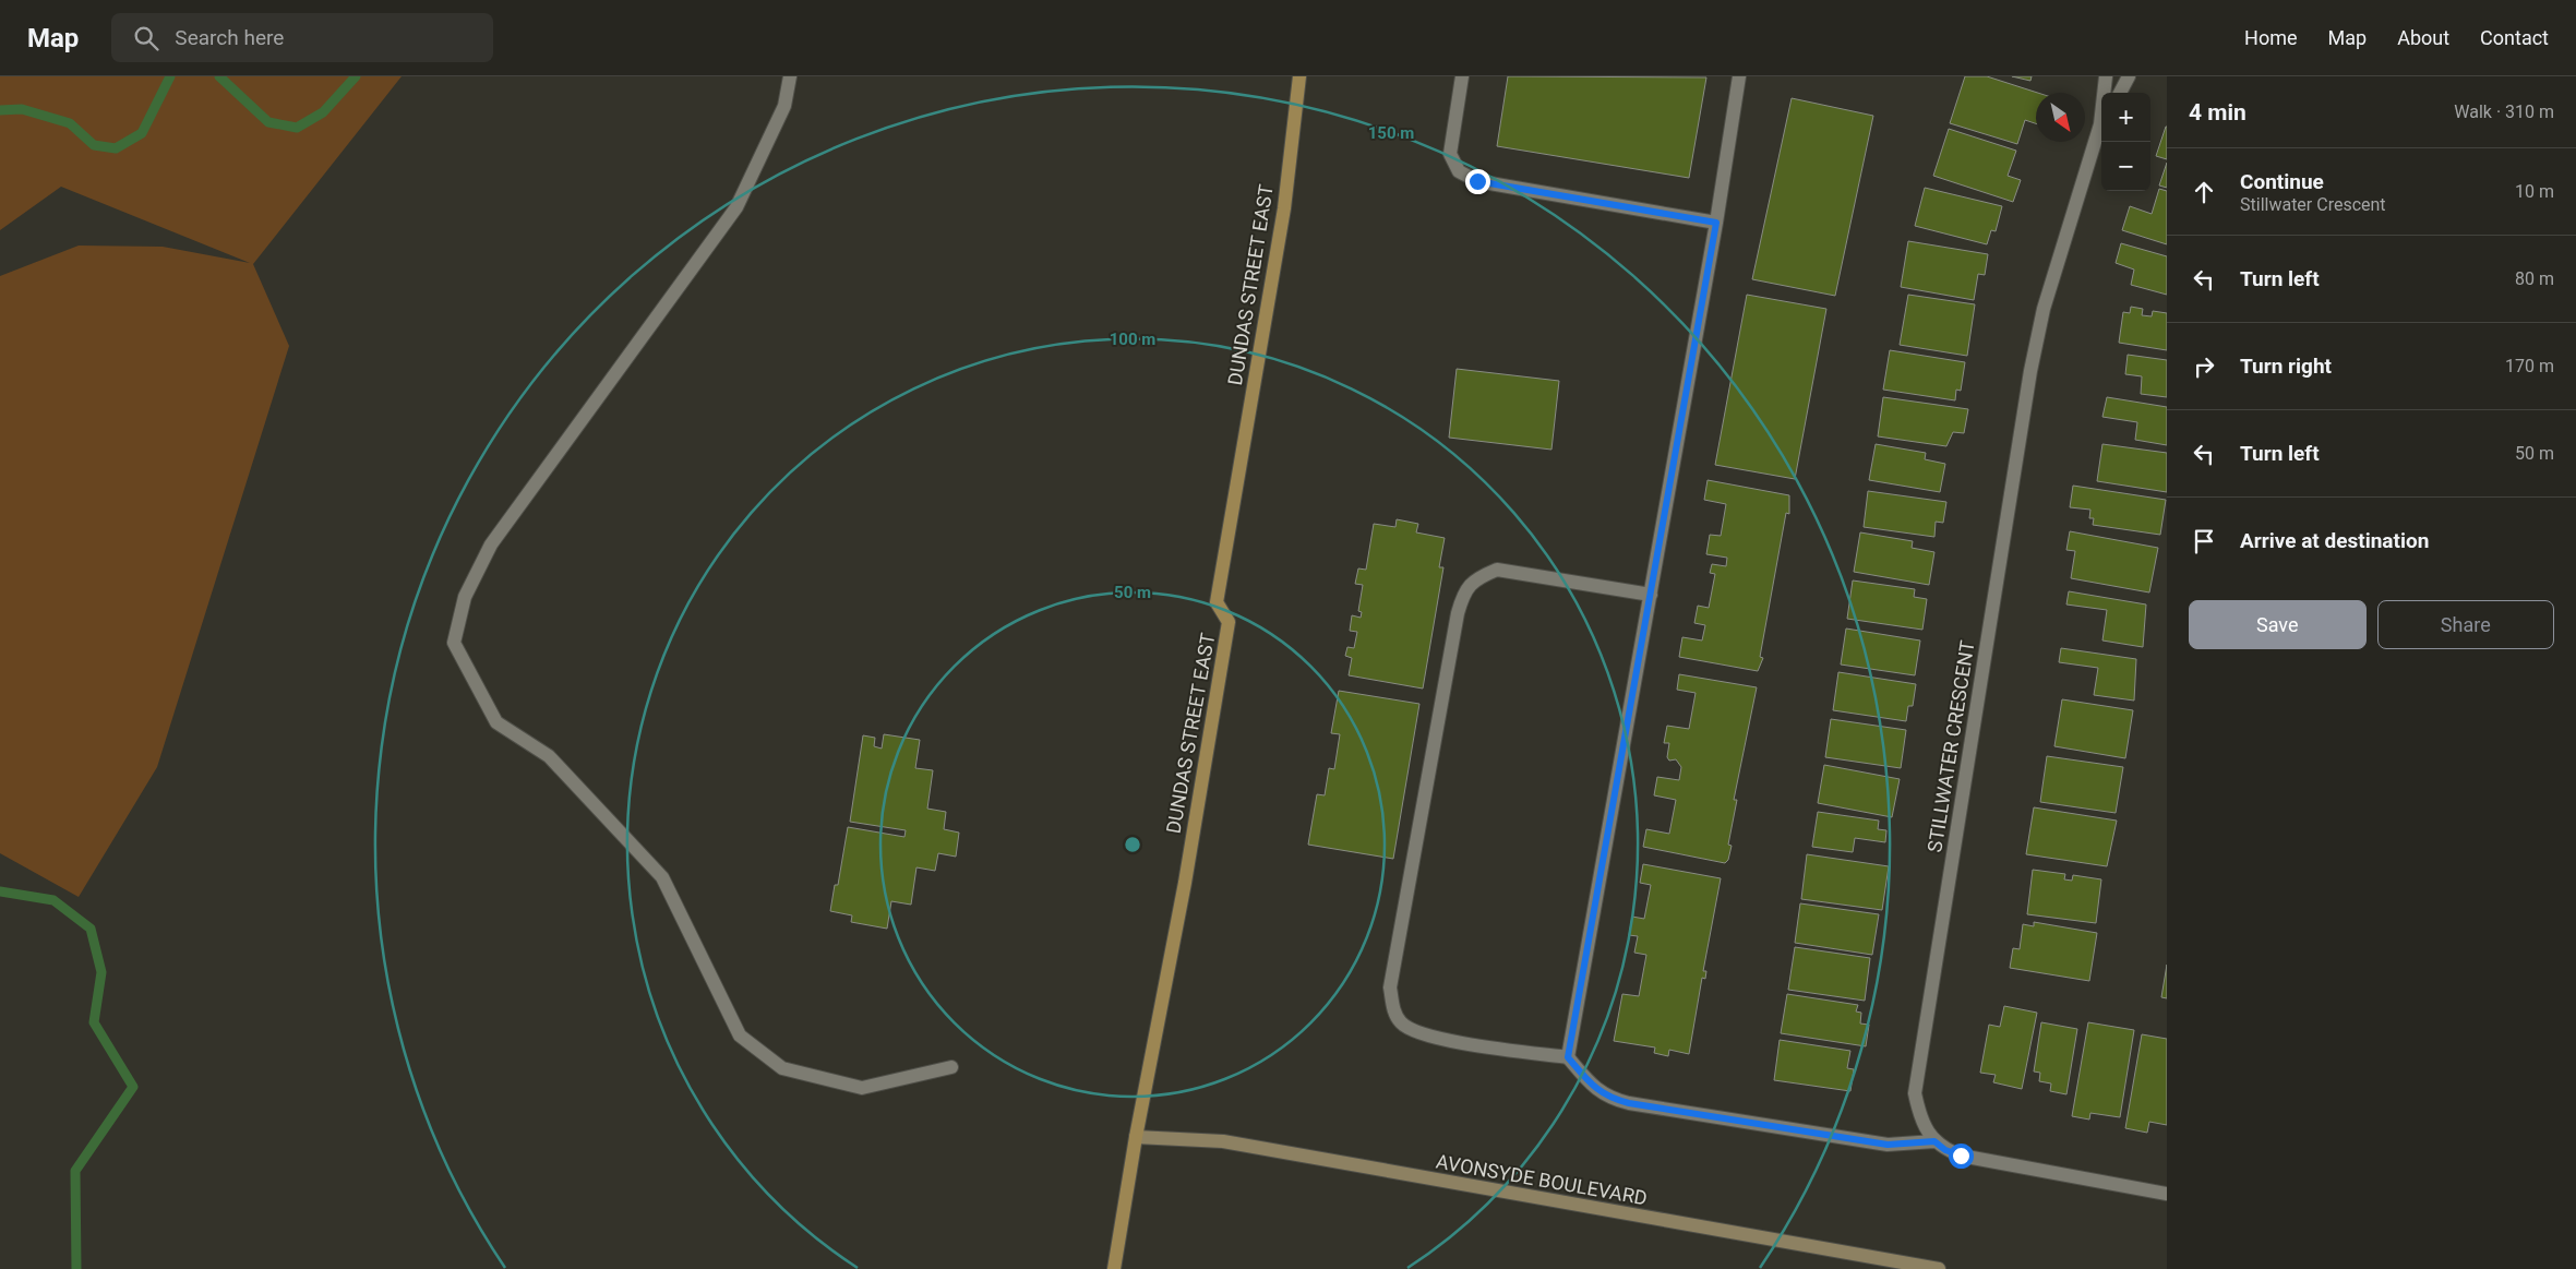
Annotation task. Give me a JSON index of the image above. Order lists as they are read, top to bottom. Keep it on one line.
{"streets":{"main road":["DUNDAS STREET EAST","AVONSYDE BOULEVARD"],"street":["STILLWATER CRESCENT"]},"crossings":[["DUNDAS STREET EAST","AVONSYDE BOULEVARD"]],"north":"bottom right","page":{"header":"Map","search":"Search here","nav":["Home","Map","About","Contact"],"heading":["4 min","Walk · 310 m"],"map_buttons":["+","−"],"list":[["Continue","Stillwater Crescent","10 m"],["Turn left","80 m"],["Turn right","170 m"],["Turn left","50 m"],"Arrive at destination"],"buttons":["Save","Share"]},"rings":["150 m","100 m","50 m"]}
